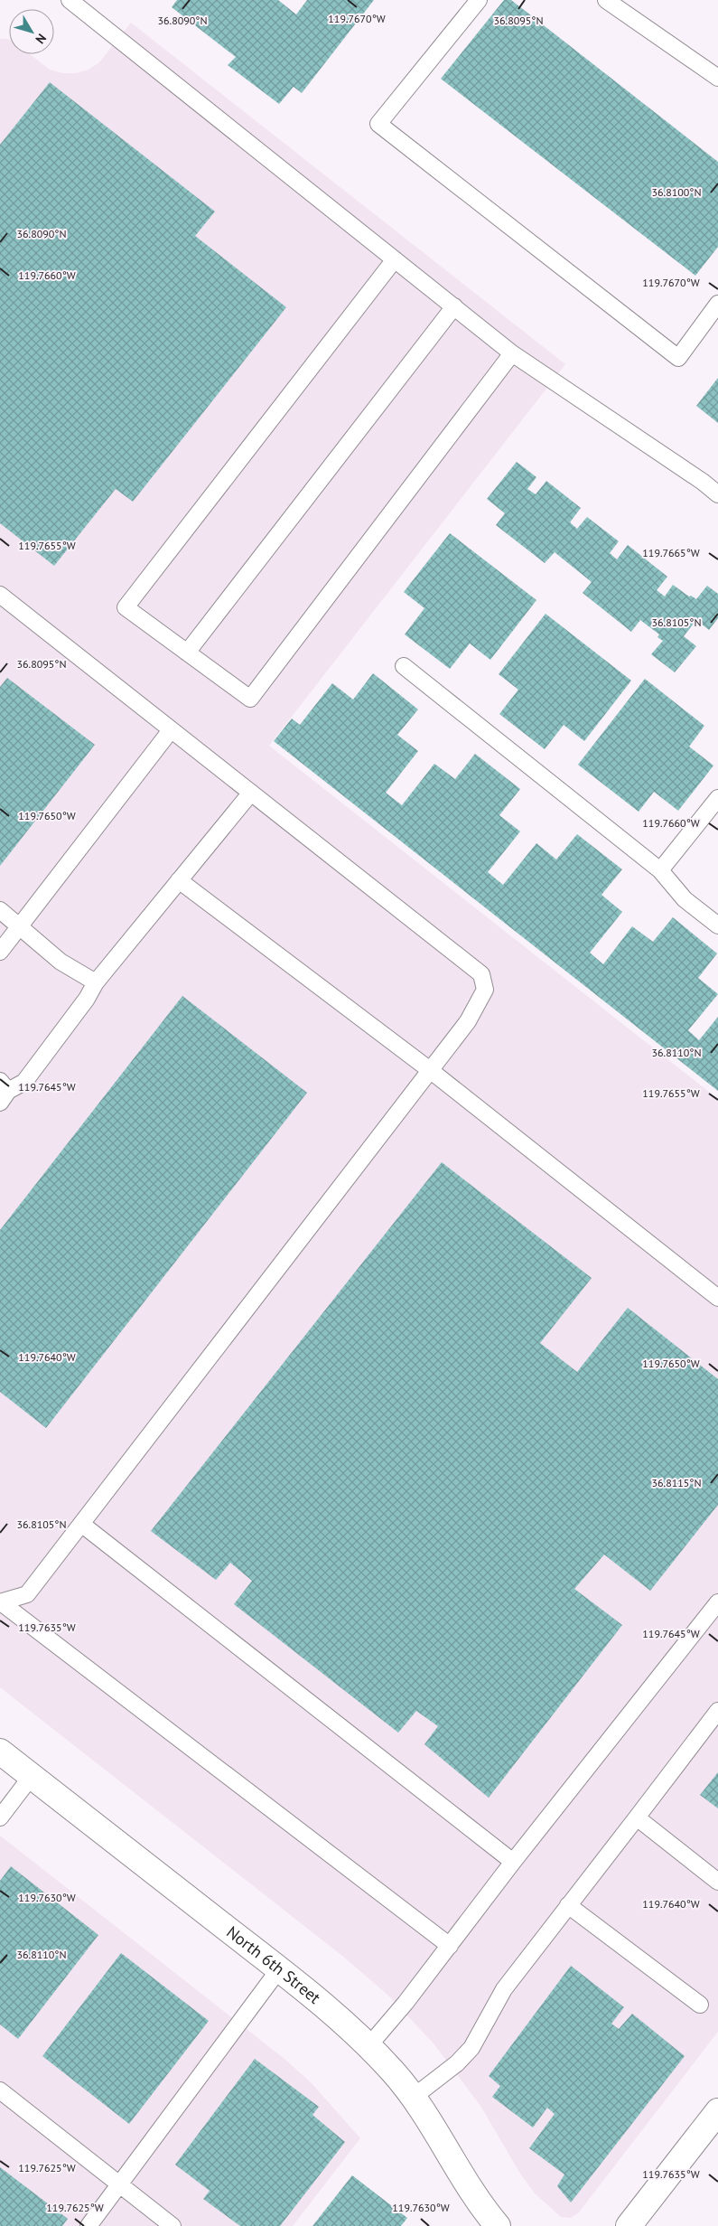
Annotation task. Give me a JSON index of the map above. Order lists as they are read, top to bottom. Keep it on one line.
{"streets":{"street":["North 6th Street"]},"north":"bottom right","coordinates":["119.7670°W","36.8095°N","36.8090°N","36.8100°N","119.7660°W","119.7655°W","119.7665°W","36.8105°N","119.7650°W","36.8110°N","119.7645°W","119.7640°W","36.8115°N","119.7635°W","119.7630°W","119.7625°W"]}
